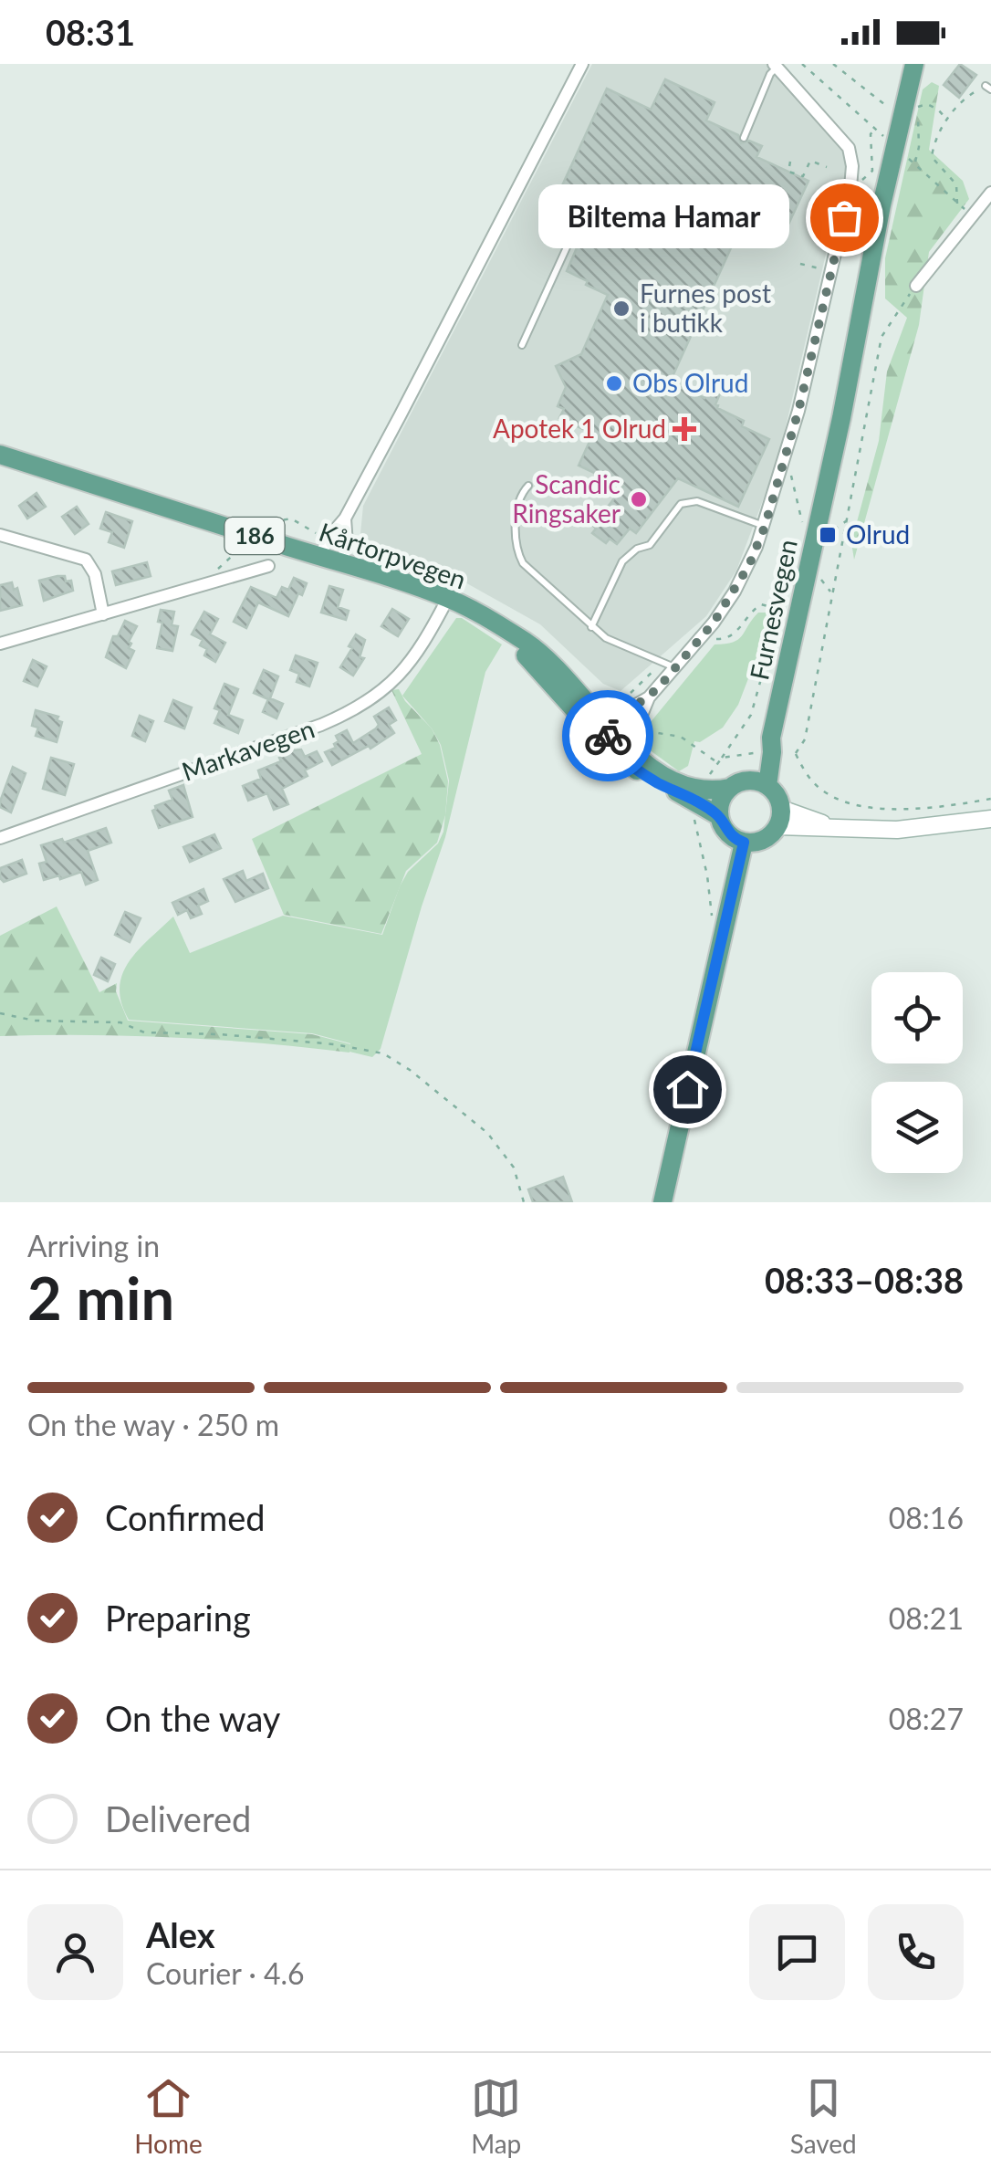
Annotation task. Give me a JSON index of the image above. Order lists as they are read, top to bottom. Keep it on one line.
{"streets":{"main road":["186","Kårtorpvegen","Furnesvegen"],"street":["Markavegen"]},"crossings":[["Kårtorpvegen","Furnesvegen"],["Kårtorpvegen","Markavegen"]],"places":{"other":["Biltema Hamar","Furnes post i butikk","Obs Olrud","Scandic Ringsaker"],"health":["Apotek 1 Olrud"],"transit":["Olrud"]},"page":{"status":"08:31","bubble":"Biltema Hamar","heading":["2 min","Arriving in","08:33–08:38"],"panel":["Alex","Courier · 4.6"],"bar":"On the way · 250 m","list":[["Confirmed","08:16"],["Preparing","08:21"],["On the way","08:27"],"Delivered"],"tabs":["Home","Map","Saved"]}}
